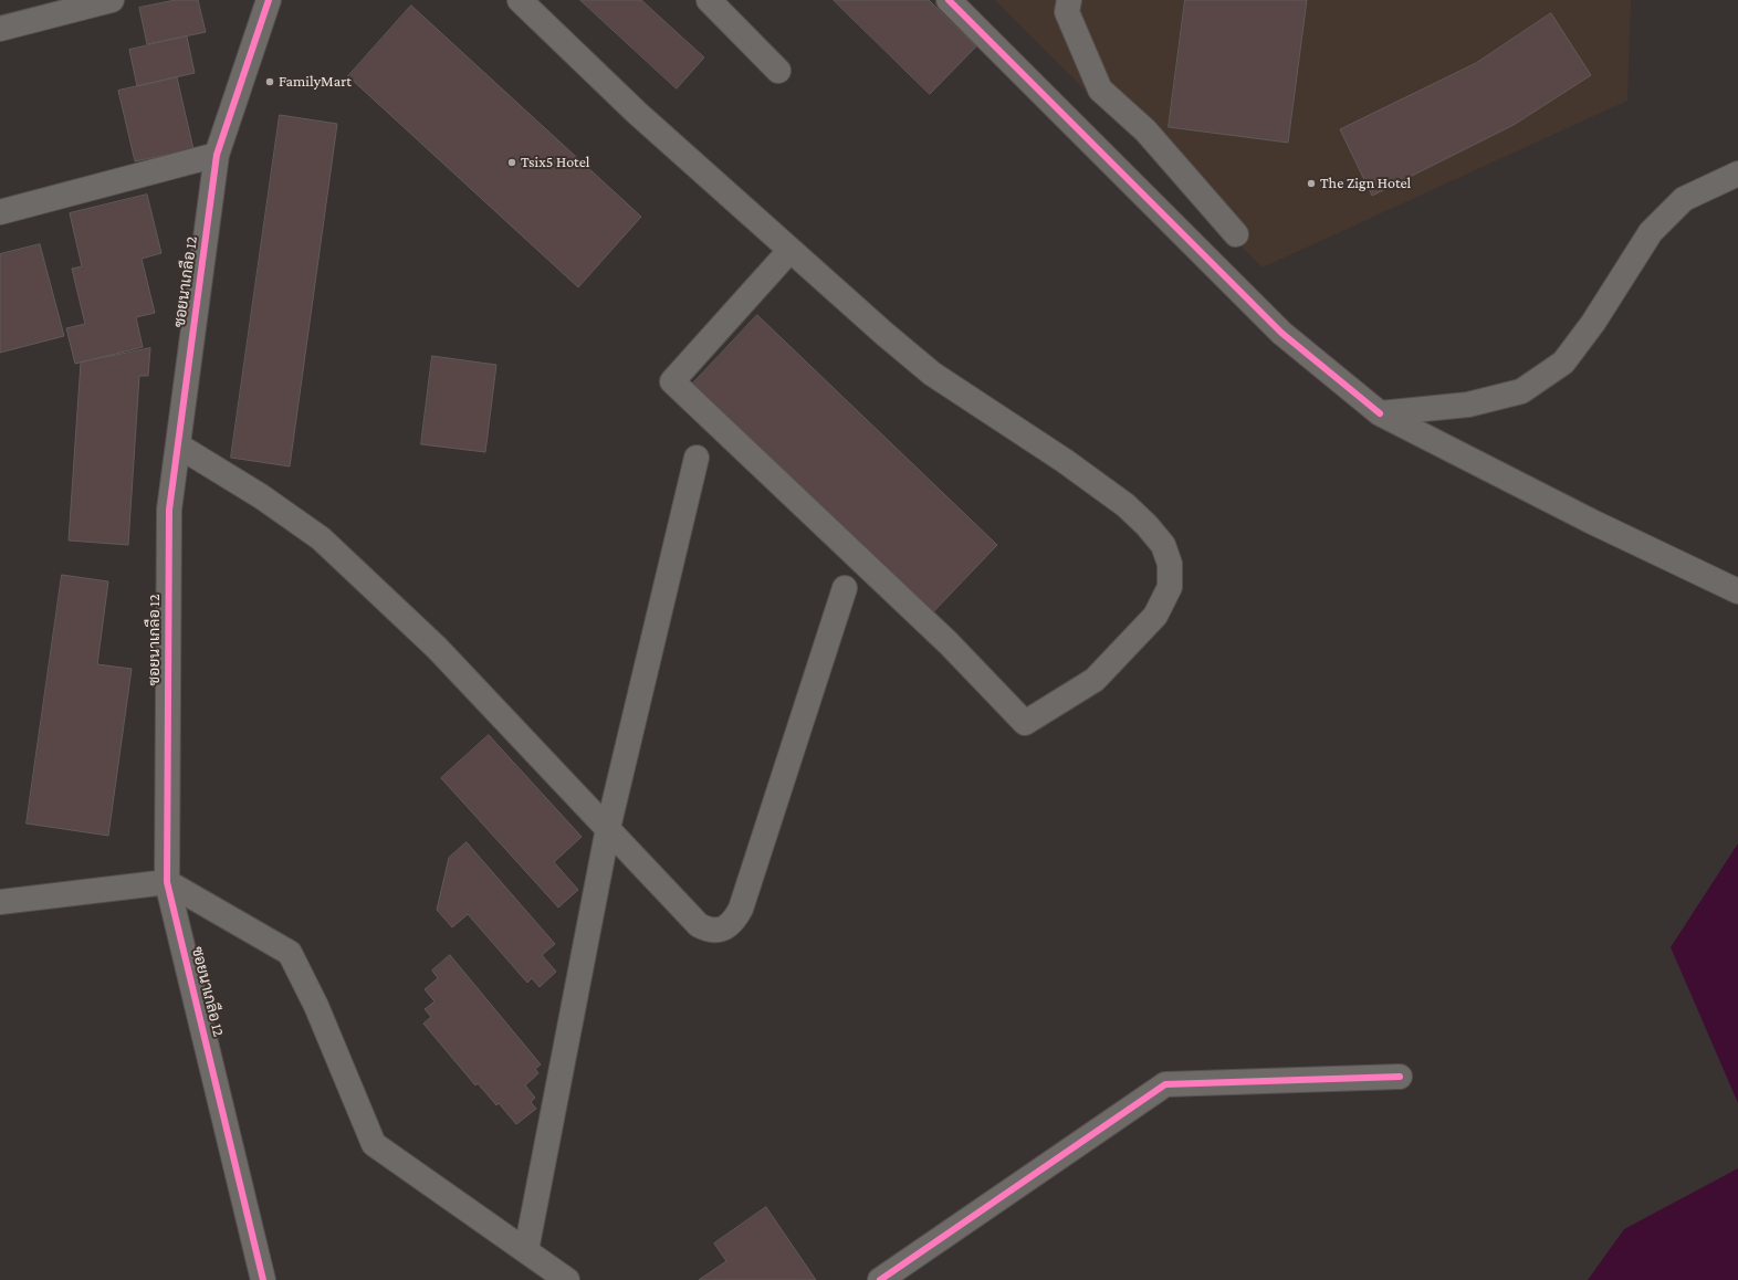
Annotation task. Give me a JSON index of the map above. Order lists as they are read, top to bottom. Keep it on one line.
{"streets":{"street":["ซอยนาเกลือ 12"]},"places":["FamilyMart","Tsix5 Hotel","The Zign Hotel"]}
